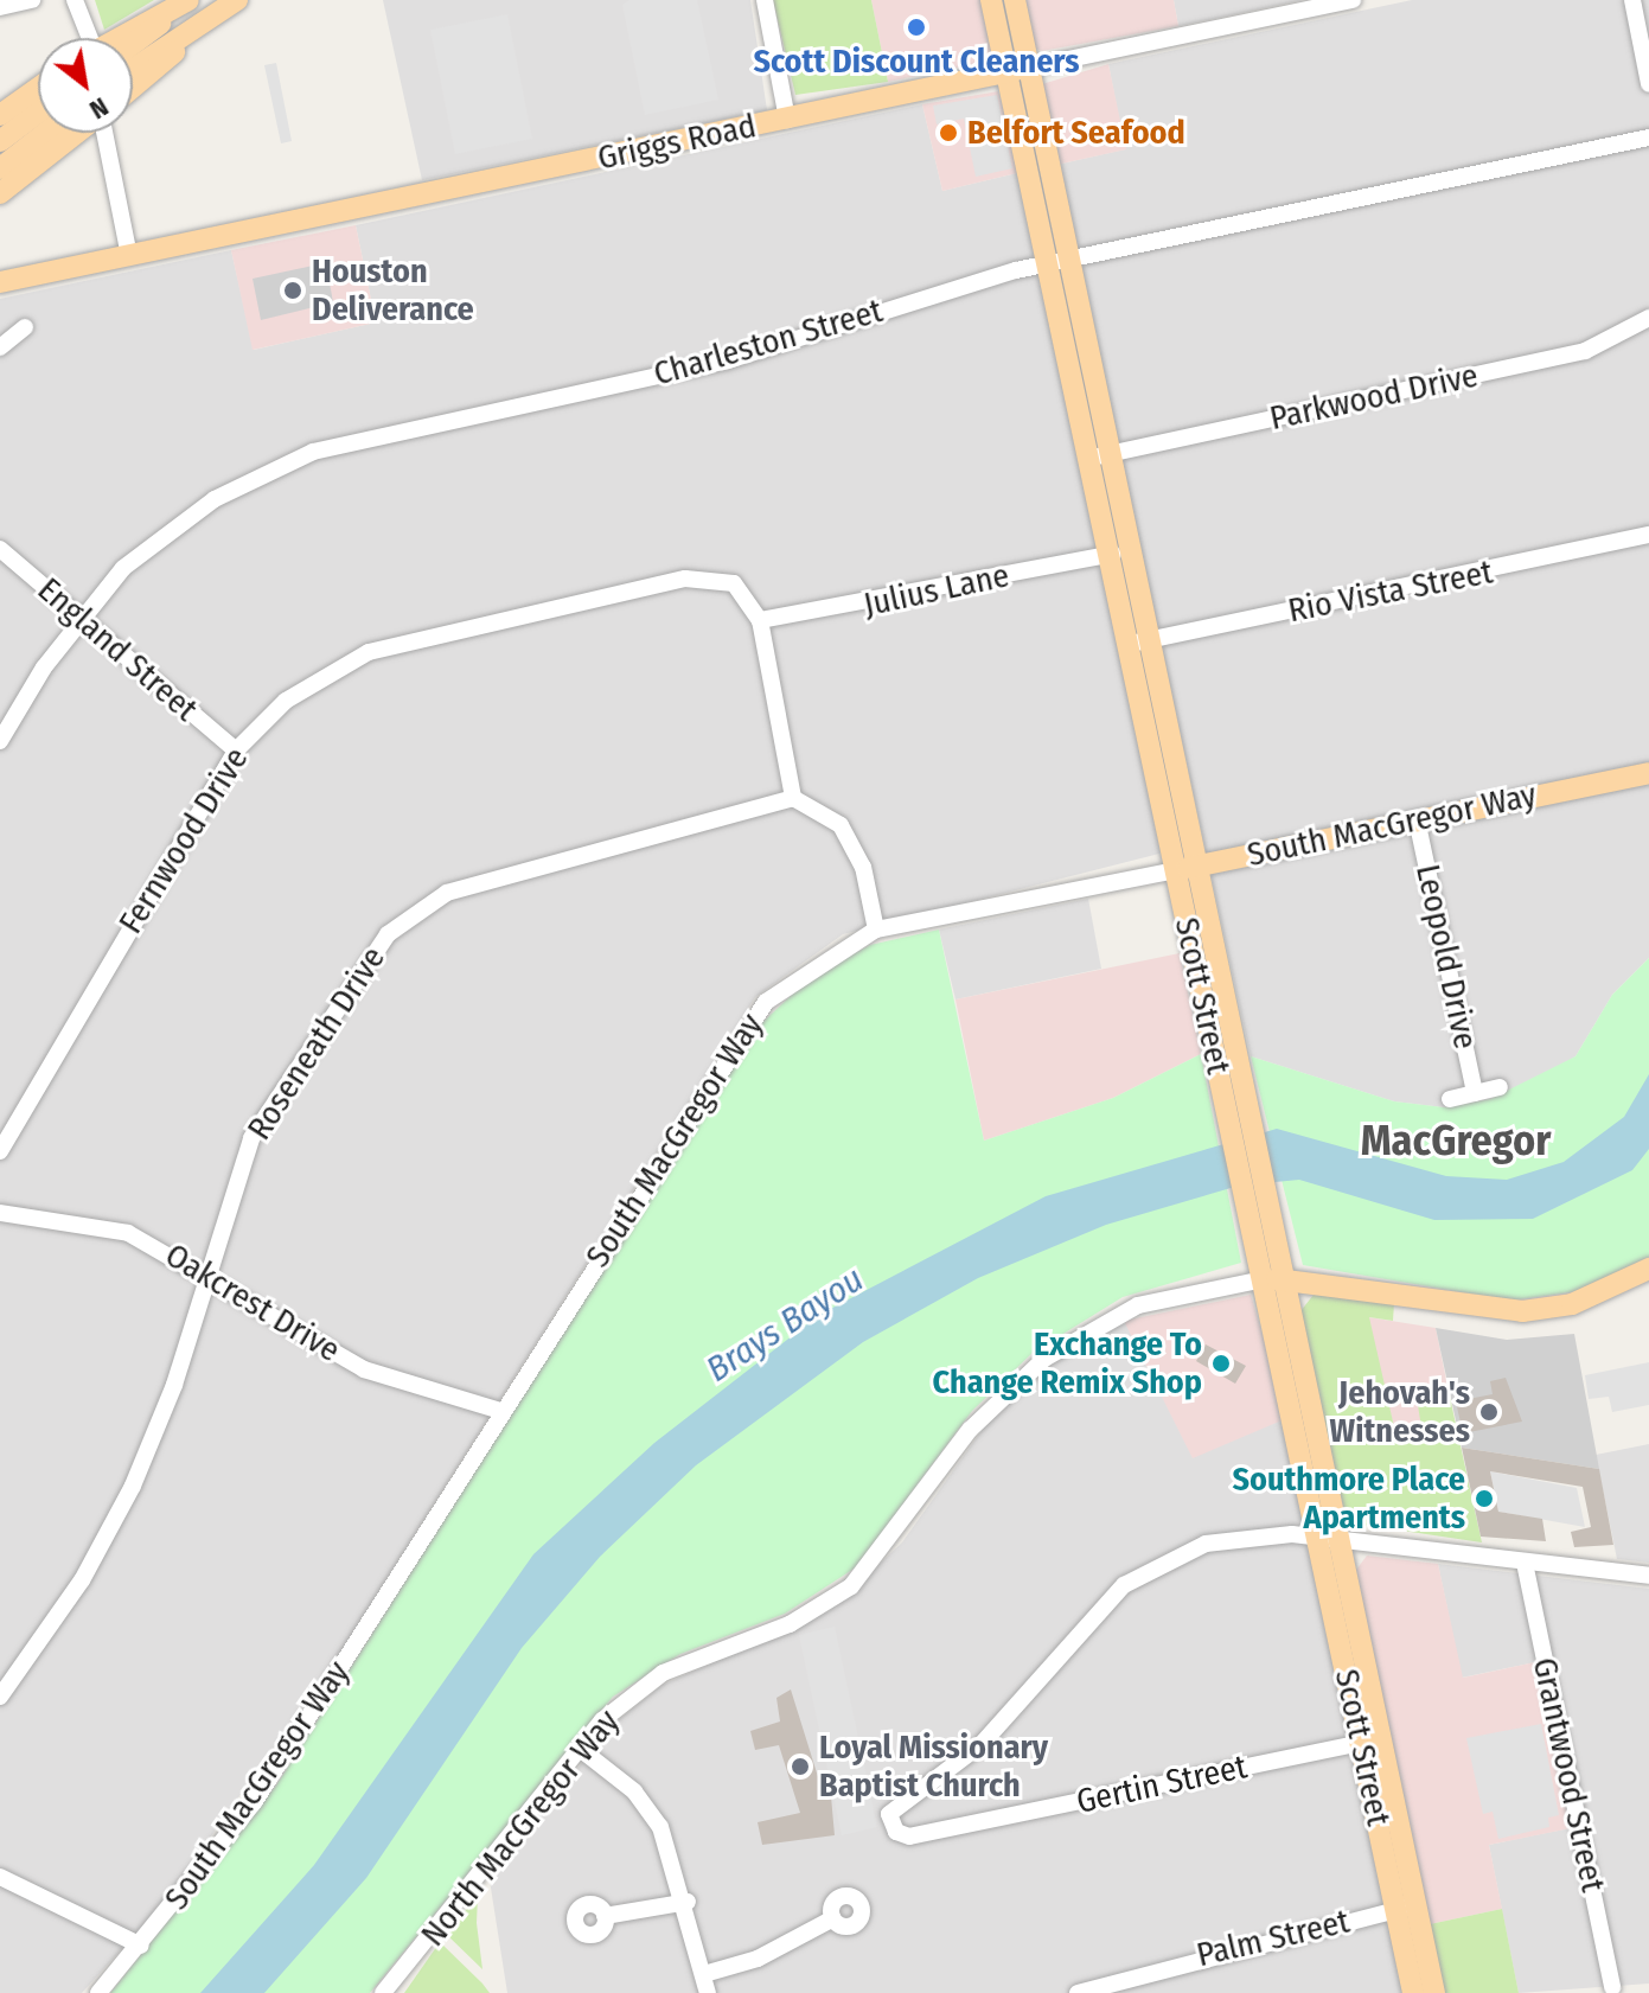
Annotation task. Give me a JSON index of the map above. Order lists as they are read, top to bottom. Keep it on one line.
{"streets":{"main road":["Griggs Road","South MacGregor Way","Scott Street","North MacGregor Way"],"street":["Charleston Street","Parkwood Drive","Julius Lane","Rio Vista Street","England Street","Fernwood Drive","Leopold Drive","Roseneath Drive","Oakcrest Drive","Grantwood Street","Gertin Street","Palm Street"]},"crossings":[["Griggs Road","Scott Street"],["Charleston Street","England Street"],["Charleston Street","Scott Street"],["Parkwood Drive","Scott Street"],["Julius Lane","Fernwood Drive"],["Julius Lane","Scott Street"],["Rio Vista Street","Scott Street"],["England Street","Fernwood Drive"],["South MacGregor Way","Leopold Drive"],["South MacGregor Way","Scott Street"],["South MacGregor Way","Oakcrest Drive"],["Scott Street","Gertin Street"],["Scott Street","North MacGregor Way"],["Scott Street","Palm Street"],["Roseneath Drive","Oakcrest Drive"]],"districts":["MacGregor"],"water":["Brays Bayou"],"places":["Scott Discount Cleaners","Belfort Seafood","Houston Deliverance","Exchange To Change Remix Shop","Jehovah's Witnesses","Southmore Place Apartments","Loyal Missionary Baptist Church"],"north":"bottom right"}
